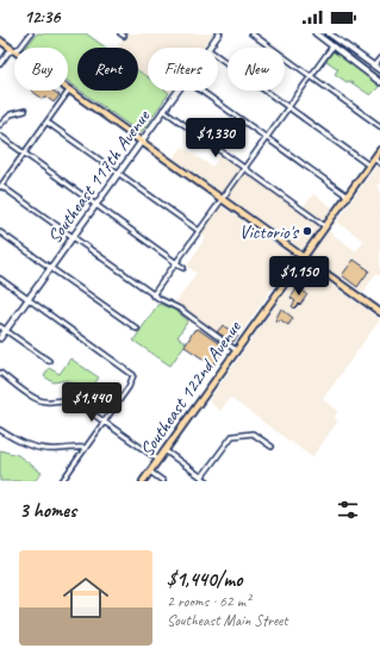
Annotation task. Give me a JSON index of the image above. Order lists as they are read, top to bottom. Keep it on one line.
{"streets":{"main road":["Southeast 122nd Avenue"],"street":["Southeast 117th Avenue"]},"places":["Victorio's"],"page":{"status":"12:36","chip":["Buy","Rent","Filters","New"],"price":["$1,330","$1,150","$1,440"],"heading":"3 homes","list":[{"name":"$1,440/mo","note":"2 rooms · 62 m² · Southeast Main Street"}]}}
